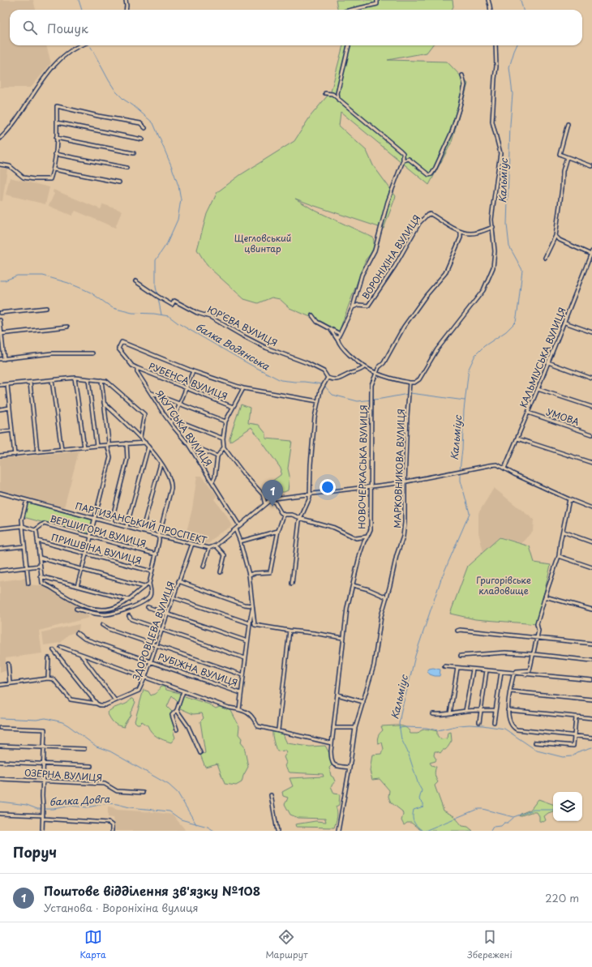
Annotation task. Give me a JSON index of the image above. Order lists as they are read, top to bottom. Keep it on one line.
{"streets":{"street":["ВОРОНІХІНА ВУЛИЦЯ","ЮР’ЄВА ВУЛИЦЯ","КАЛЬМІУСЬКА ВУЛИЦЯ","РУБЕНСА ВУЛИЦЯ","УМОВА","ЯКУТСЬКА ВУЛИЦЯ","НОВОЧЕРКАСЬКА ВУЛИЦЯ","МАРКОВНИКОВА ВУЛИЦЯ","ПАРТИЗАНСЬКИЙ ПРОСПЕКТ","ВЕРШИГОРИ ВУЛИЦЯ","ПРИШВІНА ВУЛИЦЯ","ЗДОРОВЦЕВА ВУЛИЦЯ","РУБІЖНА ВУЛИЦЯ","ОЗЕРНА ВУЛИЦЯ"]},"crossings":[["ВОРОНІХІНА ВУЛИЦЯ","НОВОЧЕРКАСЬКА ВУЛИЦЯ"],["КАЛЬМІУСЬКА ВУЛИЦЯ","УМОВА"],["КАЛЬМІУСЬКА ВУЛИЦЯ","ПАРТИЗАНСЬКИЙ ПРОСПЕКТ"],["РУБЕНСА ВУЛИЦЯ","ЯКУТСЬКА ВУЛИЦЯ"],["ЯКУТСЬКА ВУЛИЦЯ","ПАРТИЗАНСЬКИЙ ПРОСПЕКТ"],["НОВОЧЕРКАСЬКА ВУЛИЦЯ","МАРКОВНИКОВА ВУЛИЦЯ"],["НОВОЧЕРКАСЬКА ВУЛИЦЯ","ПАРТИЗАНСЬКИЙ ПРОСПЕКТ"],["МАРКОВНИКОВА ВУЛИЦЯ","ПАРТИЗАНСЬКИЙ ПРОСПЕКТ"],["ПАРТИЗАНСЬКИЙ ПРОСПЕКТ","ЗДОРОВЦЕВА ВУЛИЦЯ"],["ЗДОРОВЦЕВА ВУЛИЦЯ","РУБІЖНА ВУЛИЦЯ"]],"water":["Кальміус","балка Водянська","балка Довга"],"parks":["Щегловський цвинтар","Григорівське кладовище"],"page":{"search":"Пошук","pins":"1","heading":"Поруч","list":[{"mark":"1","name":"Поштове відділення зв'язку №108","note":"Установа · Вороніхіна вулиця","value":"220 m"}],"nav":["Карта","Маршрут","Збережені"]}}
